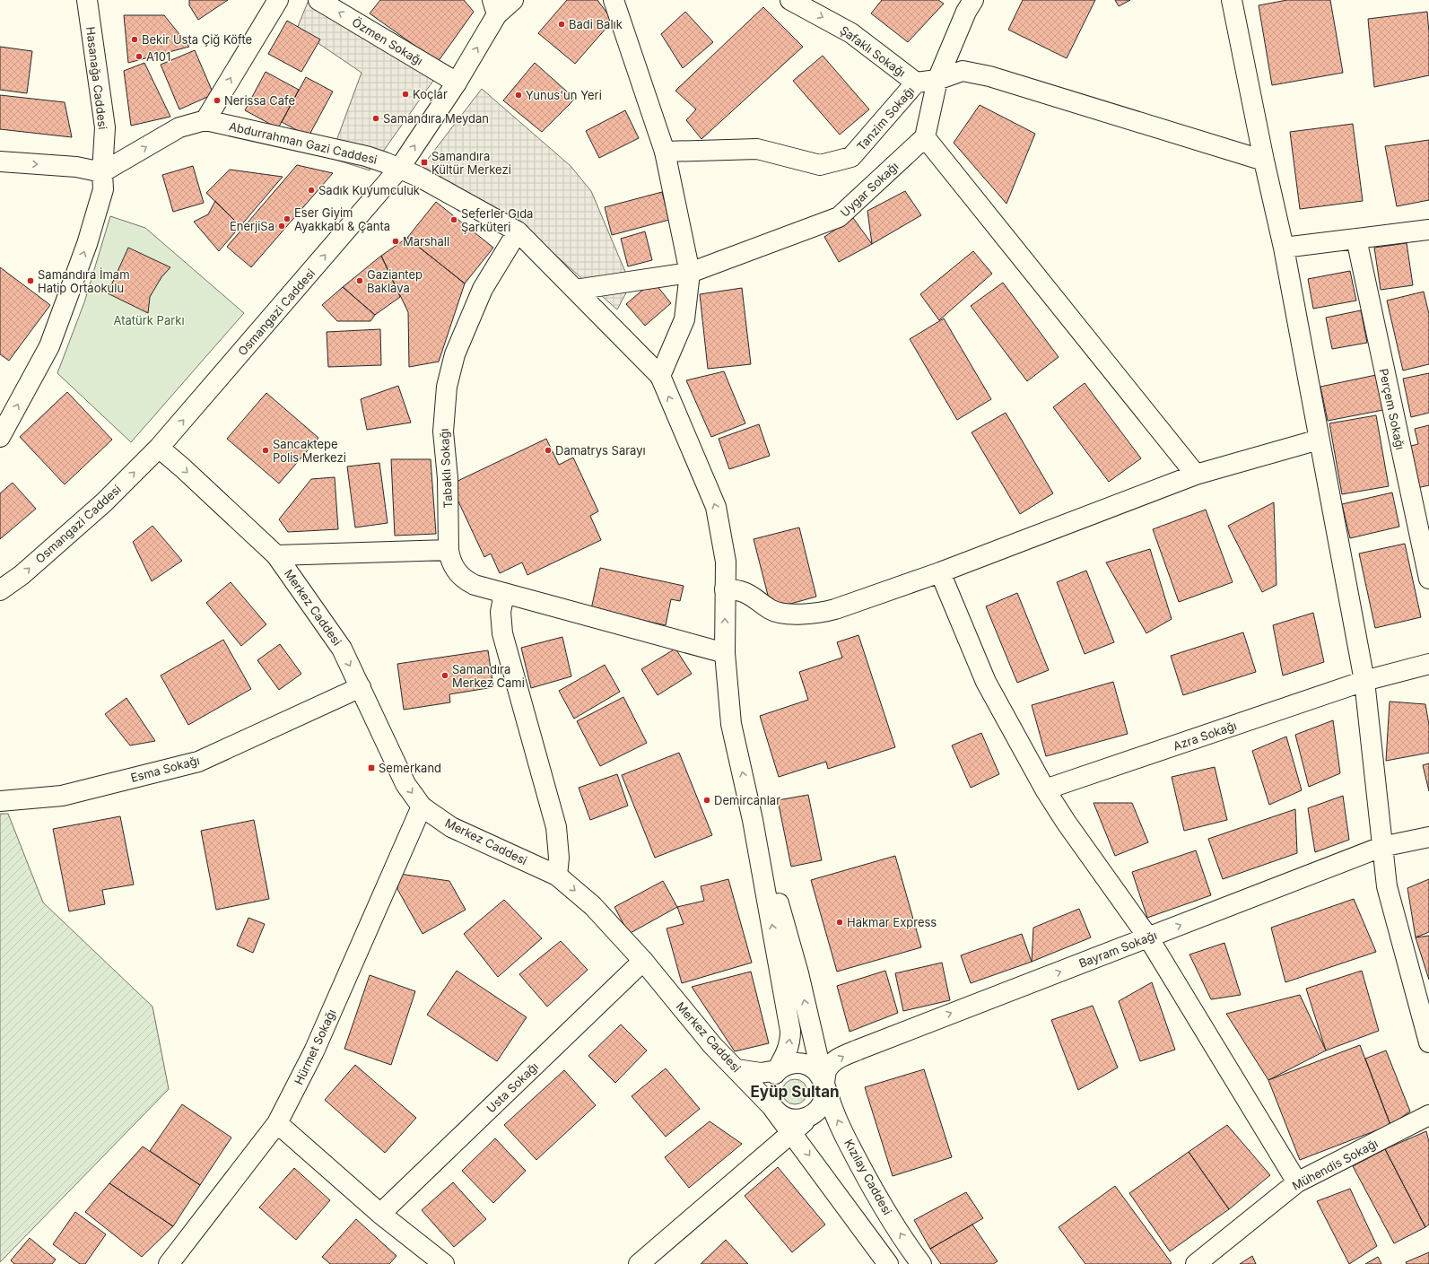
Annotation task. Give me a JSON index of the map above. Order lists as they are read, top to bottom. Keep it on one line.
{"streets":{"street":["Özmen Sokağı","Şafaklı Sokağı","Hasanağa Caddesi","Tanzim Sokağı","Abdurrahman Gazi Caddesi","Uygar Sokağı","Osmangazi Caddesi","Perçem Sokağı","Tabaklı Sokağı","Merkez Caddesi","Azra Sokağı","Esma Sokağı","Bayram Sokağı","Hürmet Sokağı","Usta Sokağı","Mühendis Sokağı","Kızılay Caddesi"]},"crossings":[["Özmen Sokağı","Osmangazi Caddesi"],["Şafaklı Sokağı","Tanzim Sokağı"],["Abdurrahman Gazi Caddesi","Osmangazi Caddesi"],["Osmangazi Caddesi","Merkez Caddesi"],["Merkez Caddesi","Esma Sokağı"],["Merkez Caddesi","Bayram Sokağı"],["Merkez Caddesi","Hürmet Sokağı"],["Merkez Caddesi","Usta Sokağı"],["Merkez Caddesi","Kızılay Caddesi"],["Bayram Sokağı","Kızılay Caddesi"]],"one_way":["Özmen Sokağı","Şafaklı Sokağı","Hasanağa Caddesi","Osmangazi Caddesi","Merkez Caddesi","Bayram Sokağı"],"districts":["Eyüp Sultan"],"parks":["Atatürk Parkı"],"places":{"other":["Badi Balık","Bekir Usta Çiğ Köfte","A101","Koçlar","Yunus'un Yeri","Nerissa Cafe","Samandıra Meydan","Sadık Kuyumculuk","Eser Giyim Ayakkabı & Çanta","Seferler Gıda Şarküteri","EnerjiSa","Marshall","Samandıra İmam Hatip Ortaokulu","Gaziantep Baklava","Sancaktepe Polis Merkezi","Damatrys Sarayı","Samandıra Merkez Cami","Demircanlar","Hakmar Express"],"transit":["Samandıra Kültür Merkezi","Semerkand"]}}
